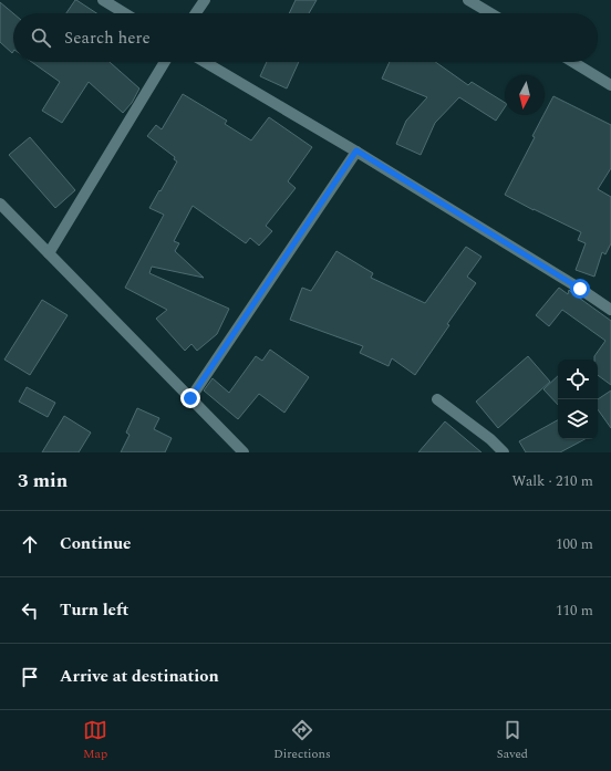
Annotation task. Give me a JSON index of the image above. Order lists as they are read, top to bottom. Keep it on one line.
{"north":"bottom","page":{"search":"Search here","heading":["3 min","Walk · 210 m"],"list":[["Continue","100 m"],["Turn left","110 m"],"Arrive at destination"],"nav":["Map","Directions","Saved"]}}
